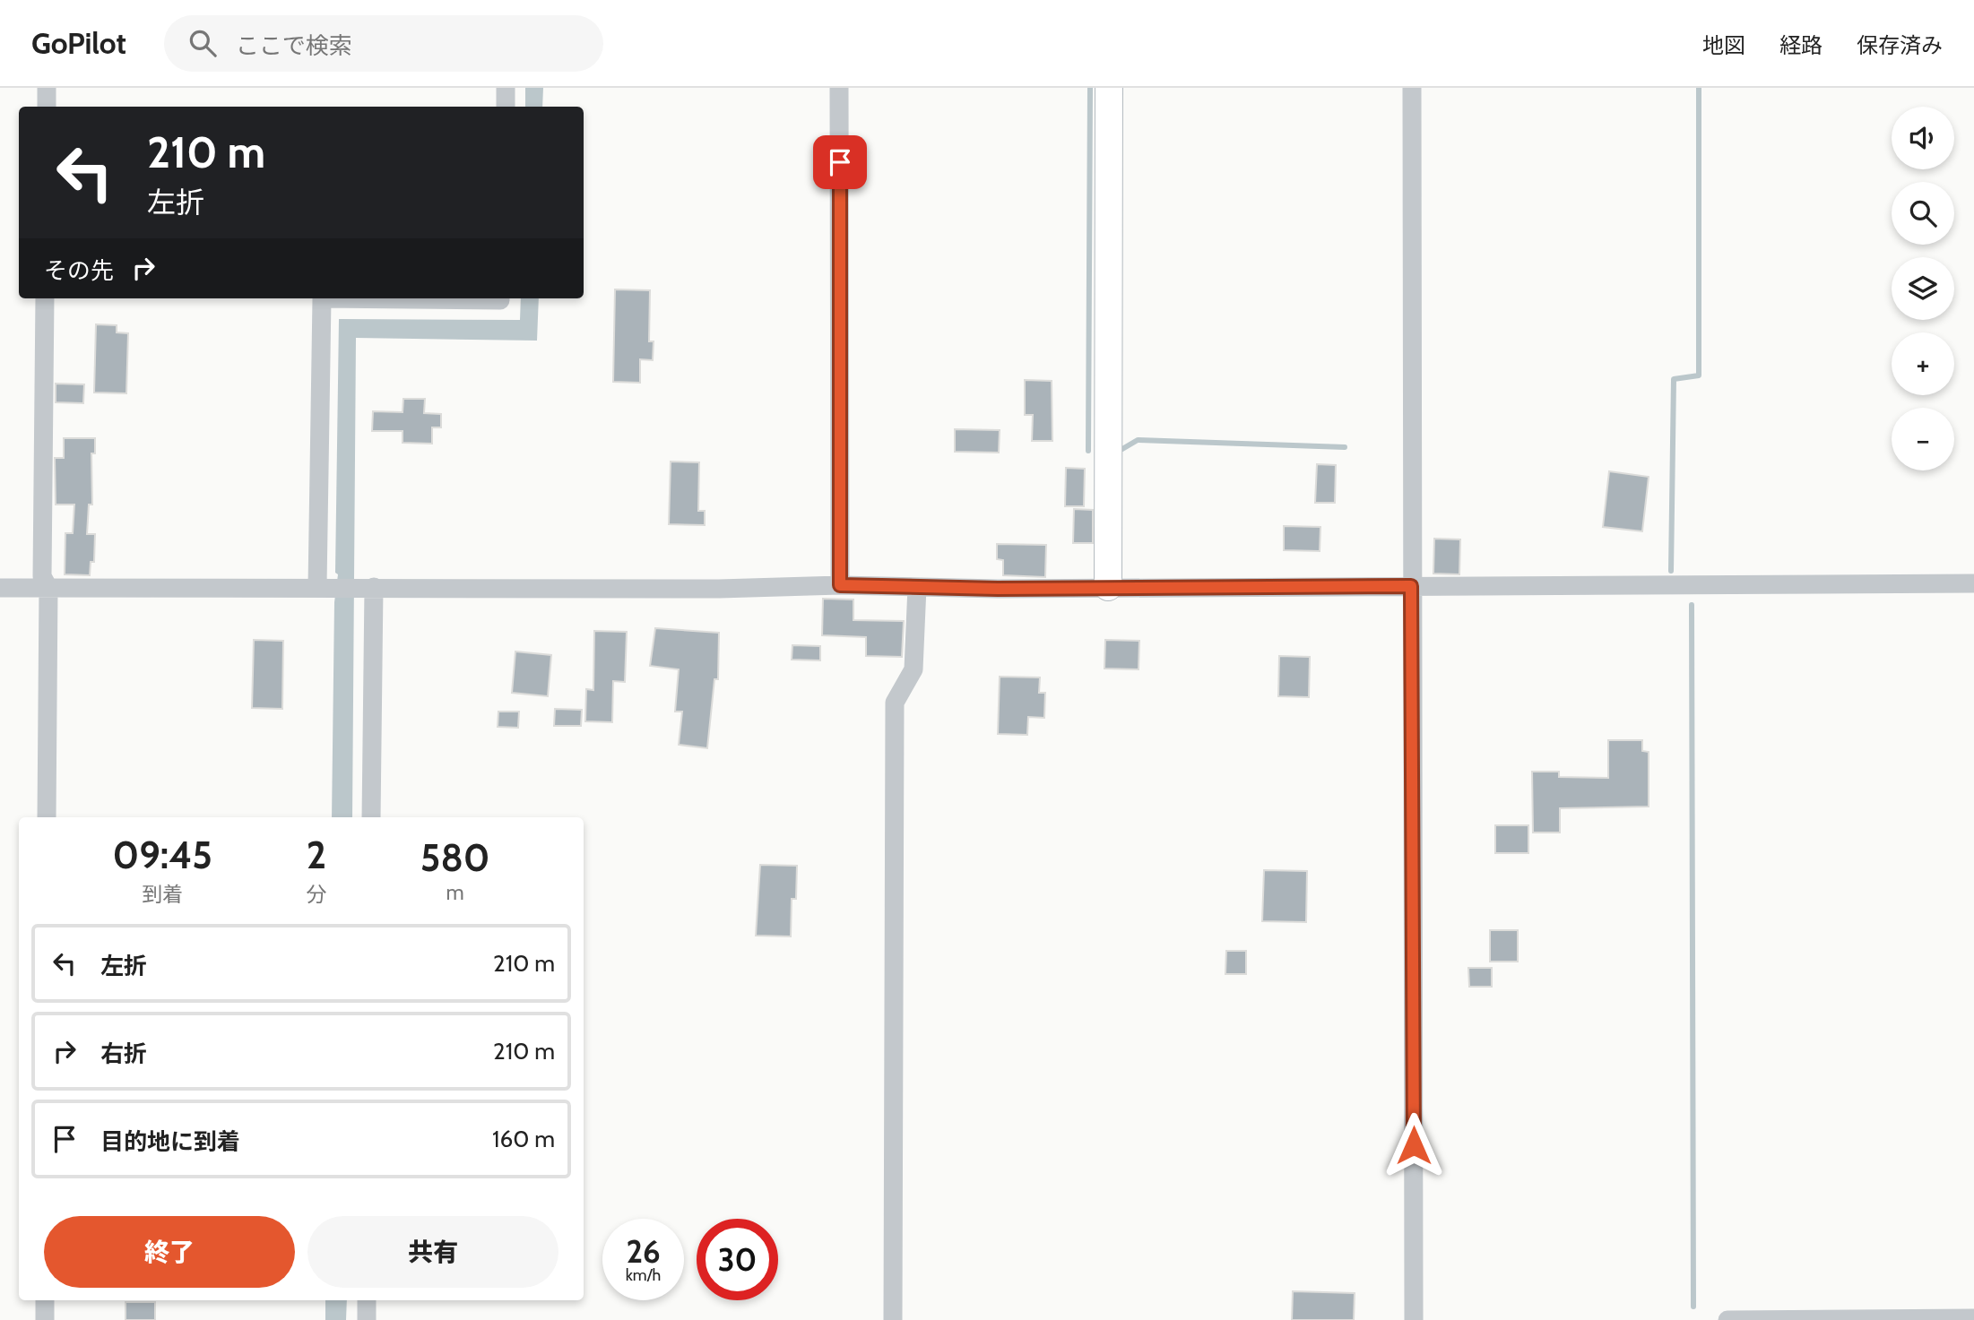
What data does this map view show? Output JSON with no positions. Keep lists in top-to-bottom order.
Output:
{
  "page": {
    "header": "GoPilot",
    "search": "ここで検索",
    "nav": ["地図", "経路", "保存済み"],
    "map_buttons": ["+", "−"],
    "turn": ["210 m", "左折"],
    "then": "その先",
    "eta": [
      "09:45",
      "到着",
      "2",
      "分",
      "580",
      "m"
    ],
    "list": [
      {
        "name": "左折",
        "value": "210 m"
      },
      {
        "name": "右折",
        "value": "210 m"
      },
      {
        "name": "目的地に到着",
        "value": "160 m"
      }
    ],
    "buttons": ["終了", "共有"],
    "speed": "26 km/h",
    "limit": "30"
  }
}
